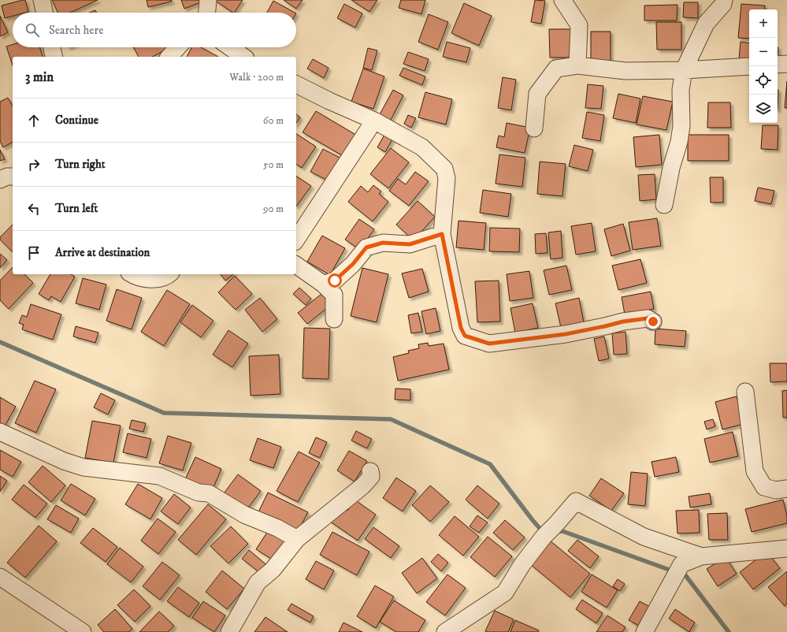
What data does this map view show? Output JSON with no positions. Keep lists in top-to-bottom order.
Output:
{
  "page": {
    "map_buttons": ["+", "−"],
    "search": "Search here",
    "heading": ["3 min", "Walk · 200 m"],
    "list": [
      ["Continue", "60 m"],
      ["Turn right", "50 m"],
      ["Turn left", "90 m"],
      "Arrive at destination"
    ]
  }
}
